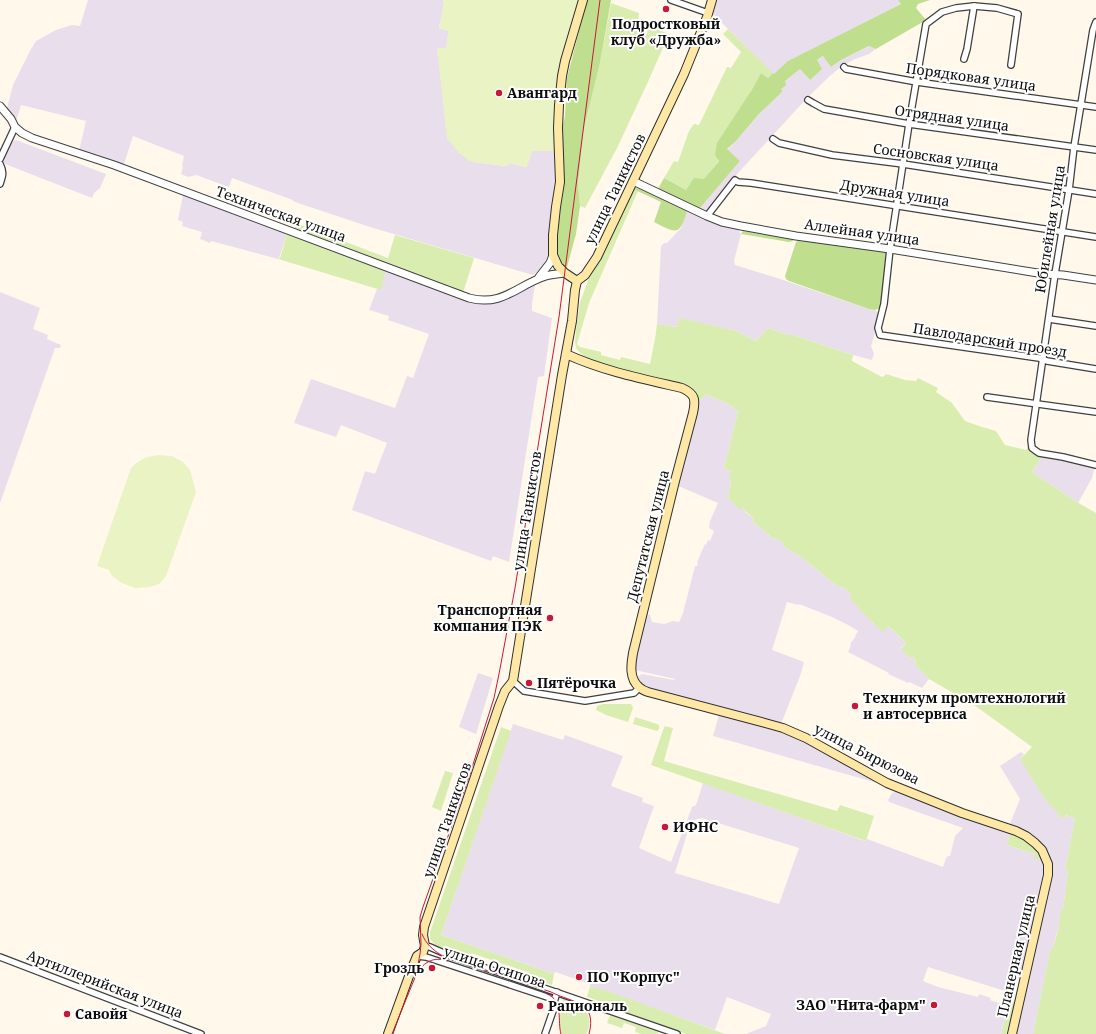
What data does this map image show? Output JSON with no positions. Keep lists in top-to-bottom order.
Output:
{
  "streets": {
    "main road": [
      "улица Танкистов",
      "Депутатская улица",
      "улица Бирюзова",
      "Планерная улица"
    ],
    "street": [
      "Порядковая улица",
      "Отрядная улица",
      "Сосновская улица",
      "Дружная улица",
      "Техническая улица",
      "Юбилейная улица",
      "Аллейная улица",
      "Павлодарский проезд",
      "улица Осипова",
      "Артиллерийская улица"
    ]
  },
  "crossings": [
    ["Порядковая улица", "Юбилейная улица"],
    ["Отрядная улица", "Юбилейная улица"],
    ["Сосновская улица", "Юбилейная улица"],
    ["улица Танкистов", "Аллейная улица"],
    ["улица Танкистов", "Депутатская улица"],
    ["улица Танкистов", "улица Осипова"],
    ["Дружная улица", "Юбилейная улица"],
    ["Дружная улица", "Аллейная улица"],
    ["Юбилейная улица", "Аллейная улица"],
    ["Юбилейная улица", "Павлодарский проезд"],
    ["Аллейная улица", "Павлодарский проезд"],
    ["Депутатская улица", "улица Бирюзова"],
    ["улица Бирюзова", "Планерная улица"]
  ],
  "places": [
    "Подростковый клуб «Дружба»",
    "Авангард",
    "Транспортная компания ПЭК",
    "Пятёрочка",
    "Техникум промтехнологий и автосервиса",
    "ИФНС",
    "Гроздь",
    "ПО \"Корпус\"",
    "ЗАО \"Нита-фарм\"",
    "Рациональ",
    "Савойя"
  ]
}
